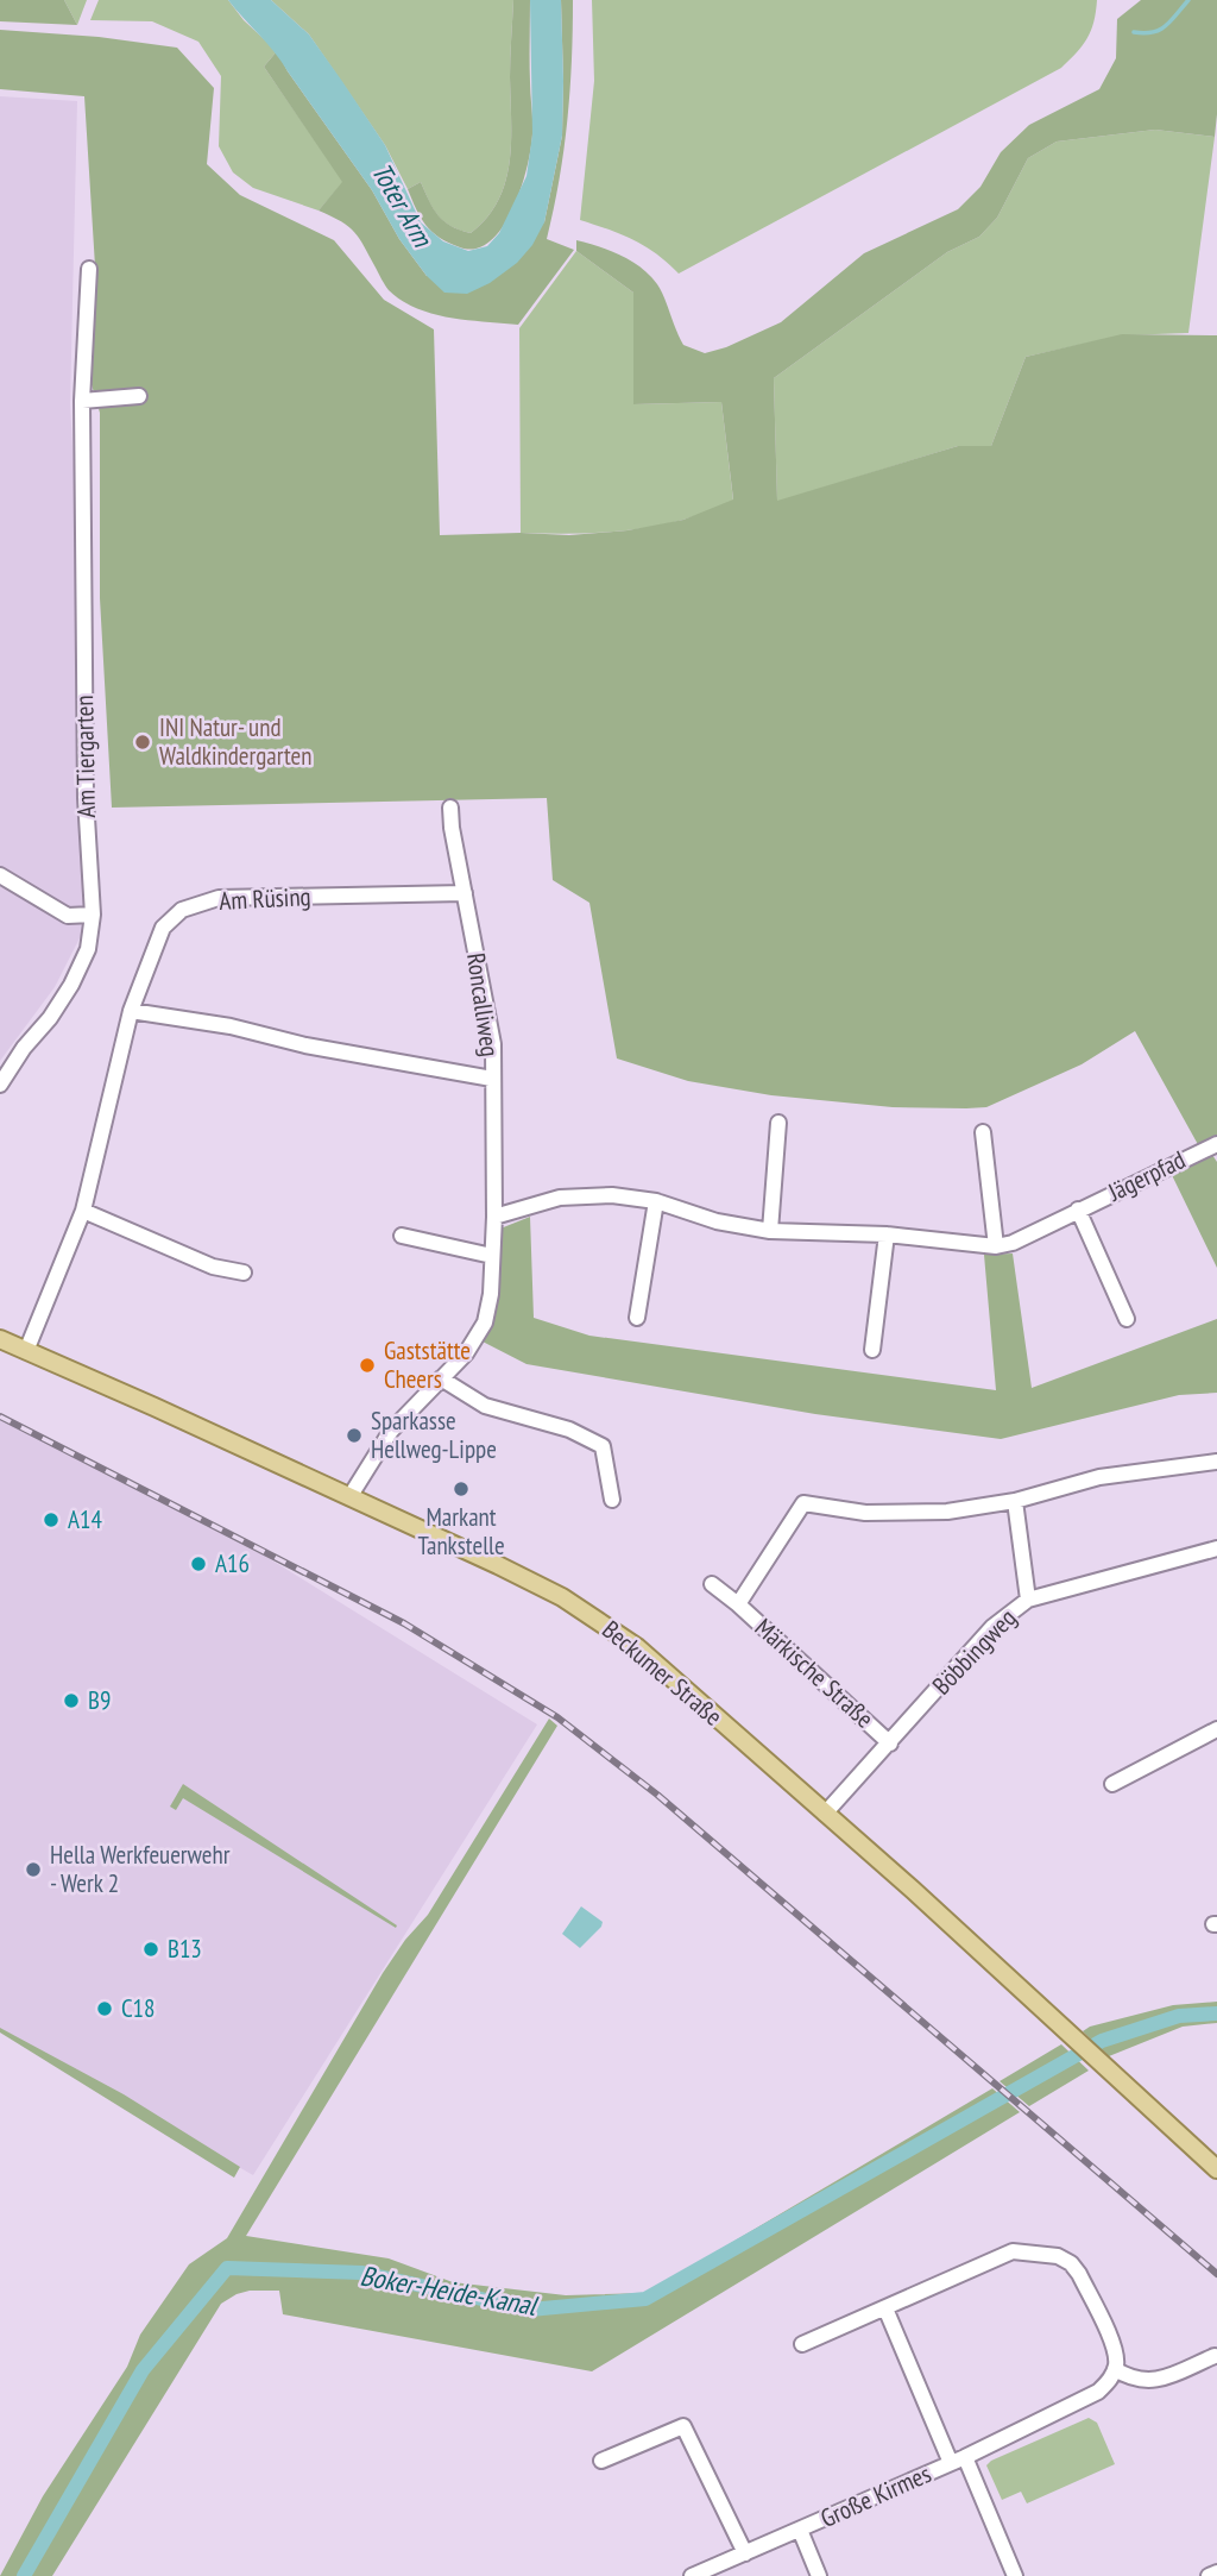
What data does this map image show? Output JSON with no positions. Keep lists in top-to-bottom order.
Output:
{
  "streets": {
    "main road": ["Beckumer Straße"],
    "street": [
      "Am Tiergarten",
      "Am Rüsing",
      "Roncalliweg",
      "Jägerpfad",
      "Böbbingweg",
      "Märkische Straße",
      "Große Kirmes"
    ]
  },
  "crossings": [
    ["Am Rüsing", "Roncalliweg"],
    ["Am Rüsing", "Beckumer Straße"],
    ["Roncalliweg", "Jägerpfad"],
    ["Roncalliweg", "Beckumer Straße"],
    ["Böbbingweg", "Beckumer Straße"],
    ["Böbbingweg", "Märkische Straße"]
  ],
  "water": ["Toter Arm", "Boker-Heide-Kanal"],
  "places": [
    "INI Natur- und Waldkindergarten",
    "Gaststätte Cheers",
    "Sparkasse Hellweg-Lippe",
    "Markant Tankstelle",
    "A14",
    "A16",
    "B9",
    "Hella Werkfeuerwehr - Werk 2",
    "B13",
    "C18"
  ]
}
